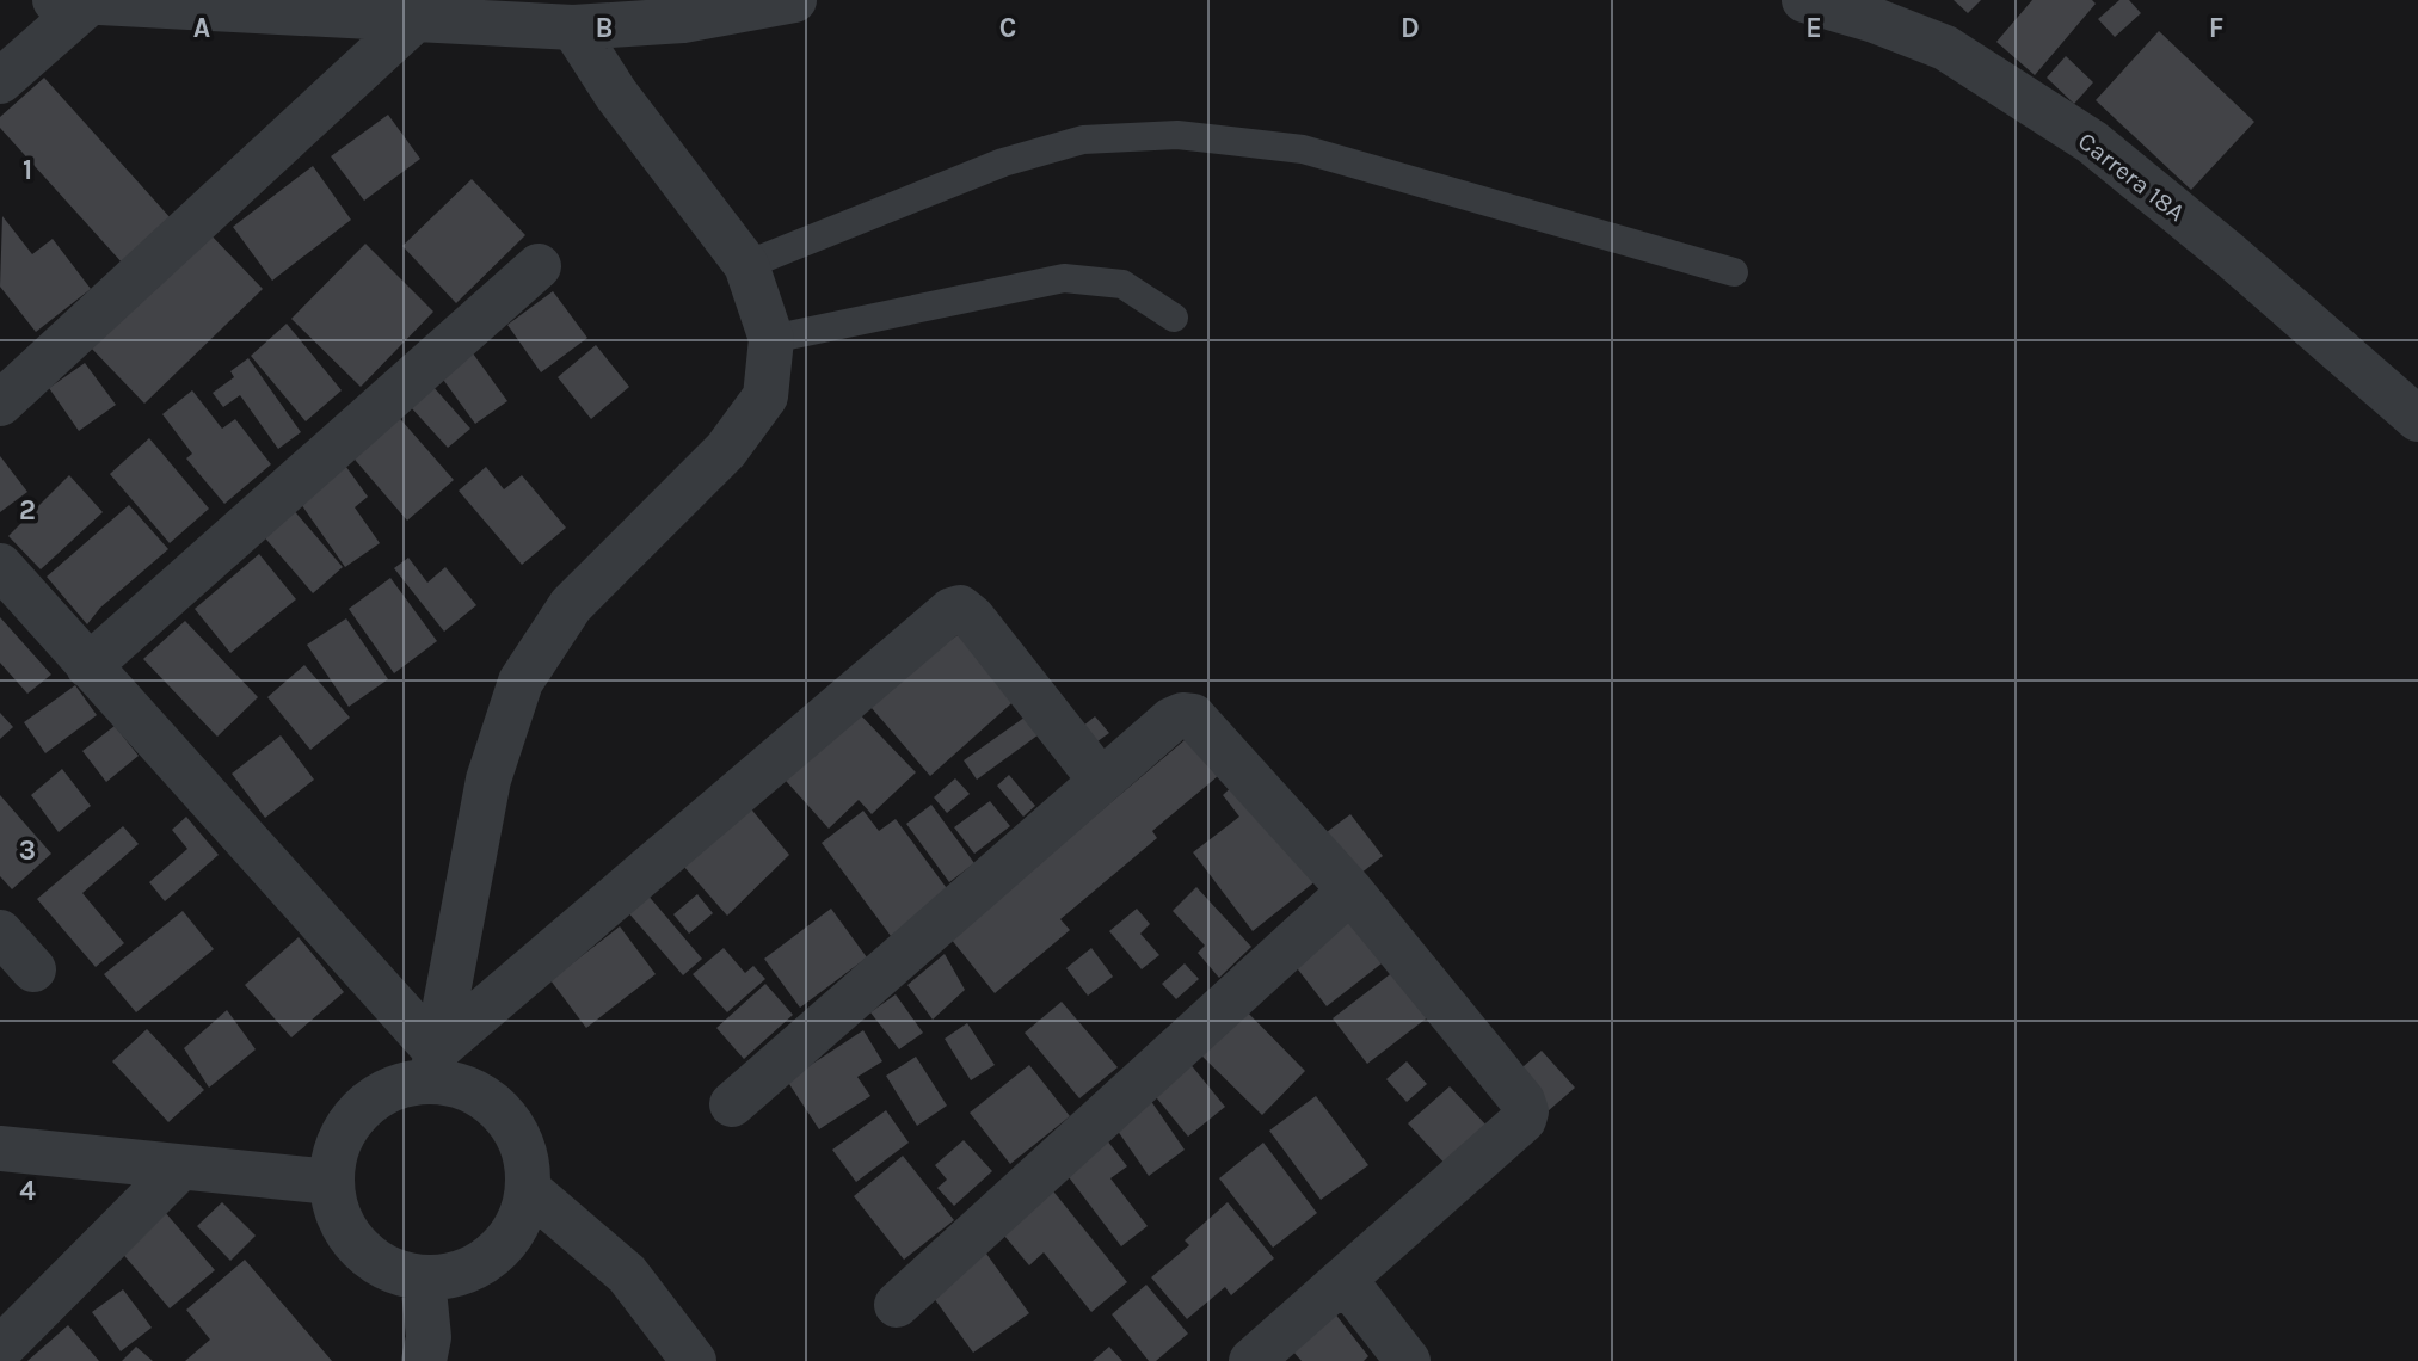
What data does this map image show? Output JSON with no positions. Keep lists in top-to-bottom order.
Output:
{
  "streets": {
    "street": ["Carrera 18A"]
  },
  "grid": {
    "columns": [
      "A",
      "B",
      "C",
      "D",
      "E",
      "F"
    ],
    "rows": [
      "1",
      "2",
      "3",
      "4"
    ]
  }
}
